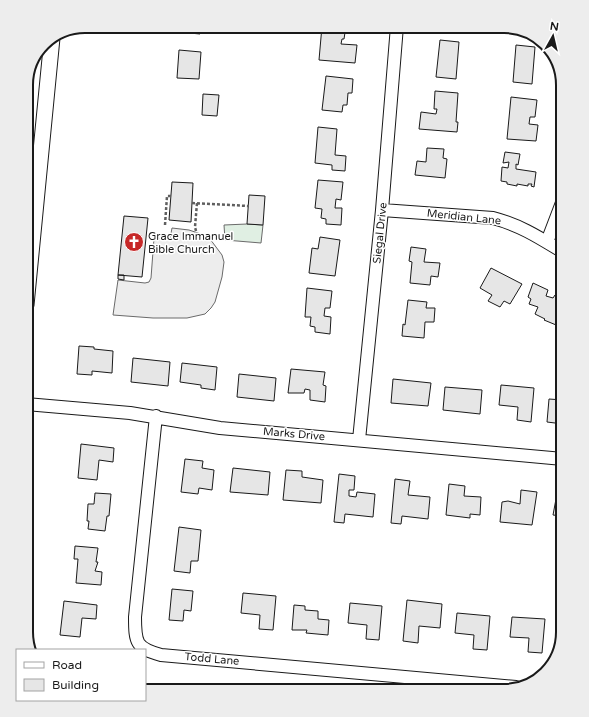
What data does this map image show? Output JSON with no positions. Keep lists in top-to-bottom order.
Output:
{
  "streets": {
    "street": [
      "Meridian Lane",
      "Siegal Drive",
      "Marks Drive",
      "Todd Lane"
    ]
  },
  "crossings": [
    ["Meridian Lane", "Siegal Drive"],
    ["Siegal Drive", "Marks Drive"],
    ["Marks Drive", "Todd Lane"]
  ],
  "places": {
    "church": ["Grace Immanuel Bible Church"]
  },
  "legend": ["Road", "Building"],
  "north": "top"
}
